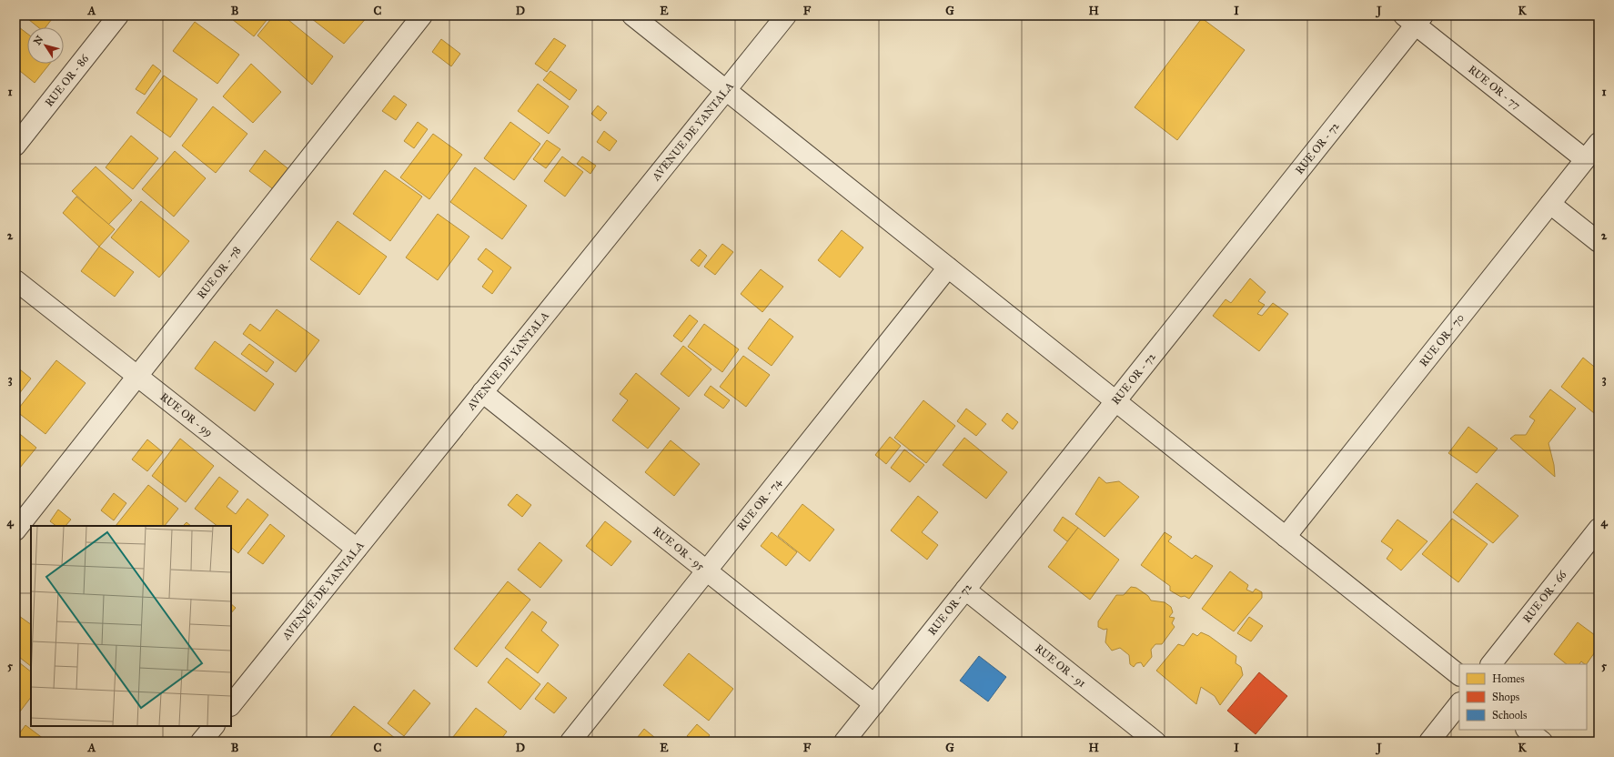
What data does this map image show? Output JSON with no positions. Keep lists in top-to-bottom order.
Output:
{
  "streets": {
    "street": [
      "RUE OR - 86",
      "RUE OR - 77",
      "AVENUE DE YANTALA",
      "RUE OR - 72",
      "RUE OR - 78",
      "RUE OR - 70",
      "RUE OR - 99",
      "RUE OR - 74",
      "RUE OR - 95",
      "RUE OR - 66",
      "RUE OR - 91"
    ]
  },
  "crossings": [
    ["RUE OR - 77", "RUE OR - 72"],
    ["RUE OR - 77", "RUE OR - 70"],
    ["AVENUE DE YANTALA", "RUE OR - 99"],
    ["AVENUE DE YANTALA", "RUE OR - 95"],
    ["RUE OR - 72", "RUE OR - 95"],
    ["RUE OR - 72", "RUE OR - 91"],
    ["RUE OR - 78", "RUE OR - 99"],
    ["RUE OR - 74", "RUE OR - 95"]
  ],
  "legend": ["Homes", "Shops", "Schools"],
  "north": "top left",
  "grid": {
    "columns": [
      "A",
      "B",
      "C",
      "D",
      "E",
      "F",
      "G",
      "H",
      "I",
      "J",
      "K"
    ],
    "rows": [
      "1",
      "2",
      "3",
      "4",
      "5"
    ]
  }
}
